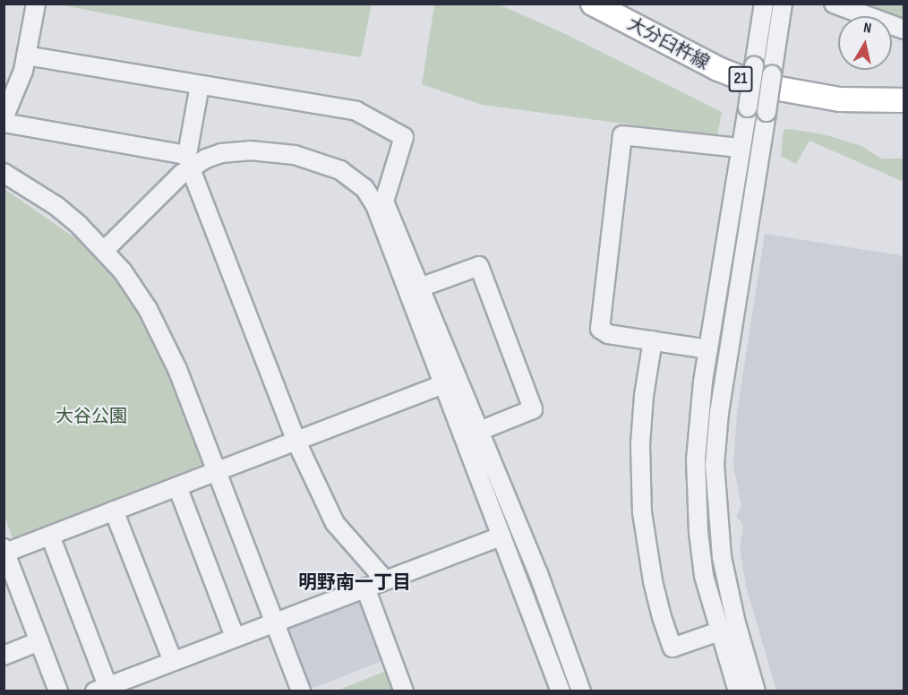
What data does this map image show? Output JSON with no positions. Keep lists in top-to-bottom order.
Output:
{
  "streets": {
    "main road": ["大分臼杵線", "21"]
  },
  "districts": ["明野南一丁目"],
  "parks": ["大谷公園"],
  "north": "top"
}
